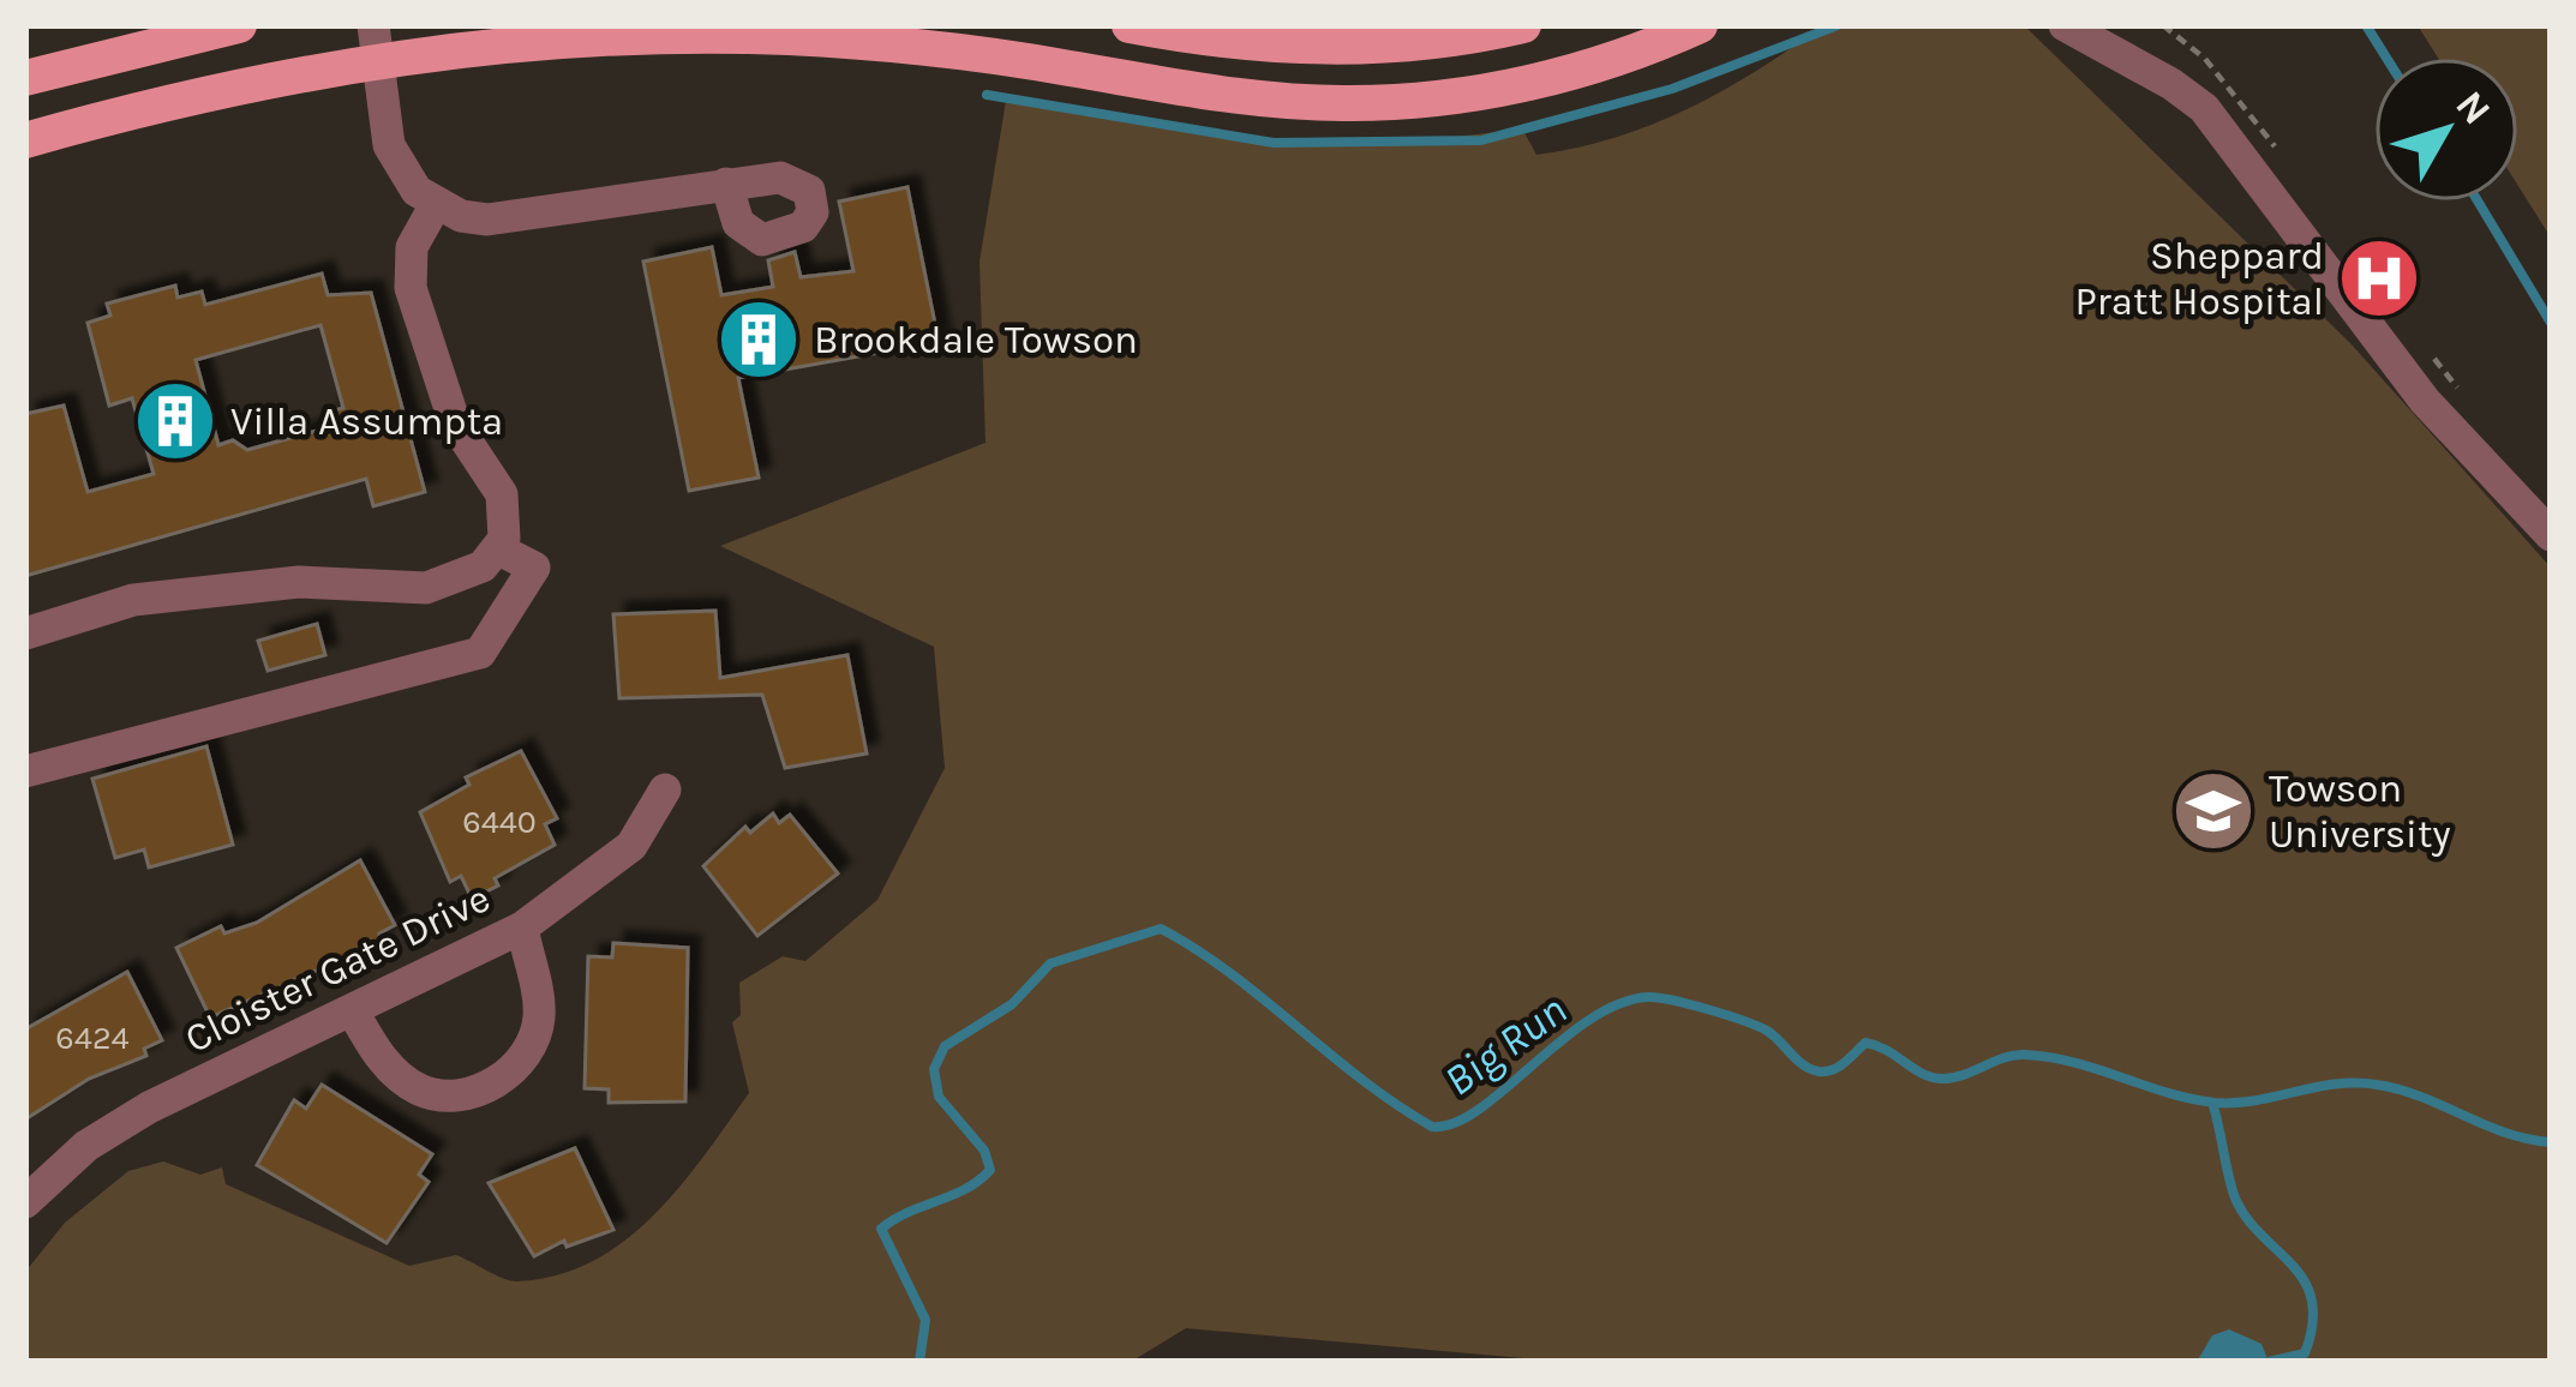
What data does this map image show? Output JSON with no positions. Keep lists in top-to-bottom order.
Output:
{
  "streets": {
    "street": ["Cloister Gate Drive"]
  },
  "water": ["Big Run"],
  "places": {
    "hospital": ["Sheppard Pratt Hospital"],
    "building": ["Brookdale Towson", "Villa Assumpta"],
    "school or university": ["Towson University"]
  },
  "house_numbers": ["6440", "6424"],
  "north": "top right"
}
